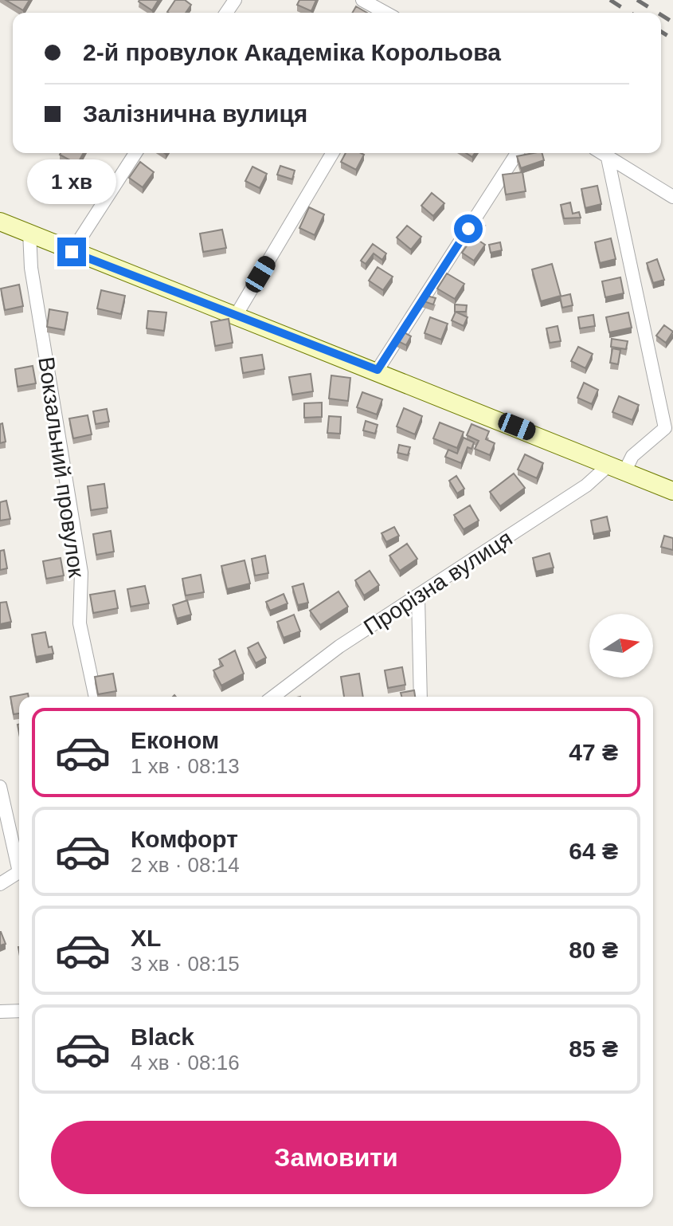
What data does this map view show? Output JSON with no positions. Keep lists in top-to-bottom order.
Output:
{
  "streets": {
    "street": ["Вокзальний провулок", "Прорізна вулиця"]
  },
  "north": "right",
  "page": {
    "banner": ["2-й провулок Академіка Корольова", "Залізнична вулиця"],
    "bubble": "1 хв",
    "list": [
      {
        "name": "Економ",
        "note": "1 хв · 08:13",
        "value": "47 ₴"
      },
      {
        "name": "Комфорт",
        "note": "2 хв · 08:14",
        "value": "64 ₴"
      },
      {
        "name": "XL",
        "note": "3 хв · 08:15",
        "value": "80 ₴"
      },
      {
        "name": "Black",
        "note": "4 хв · 08:16",
        "value": "85 ₴"
      }
    ],
    "buttons": "Замовити"
  }
}
